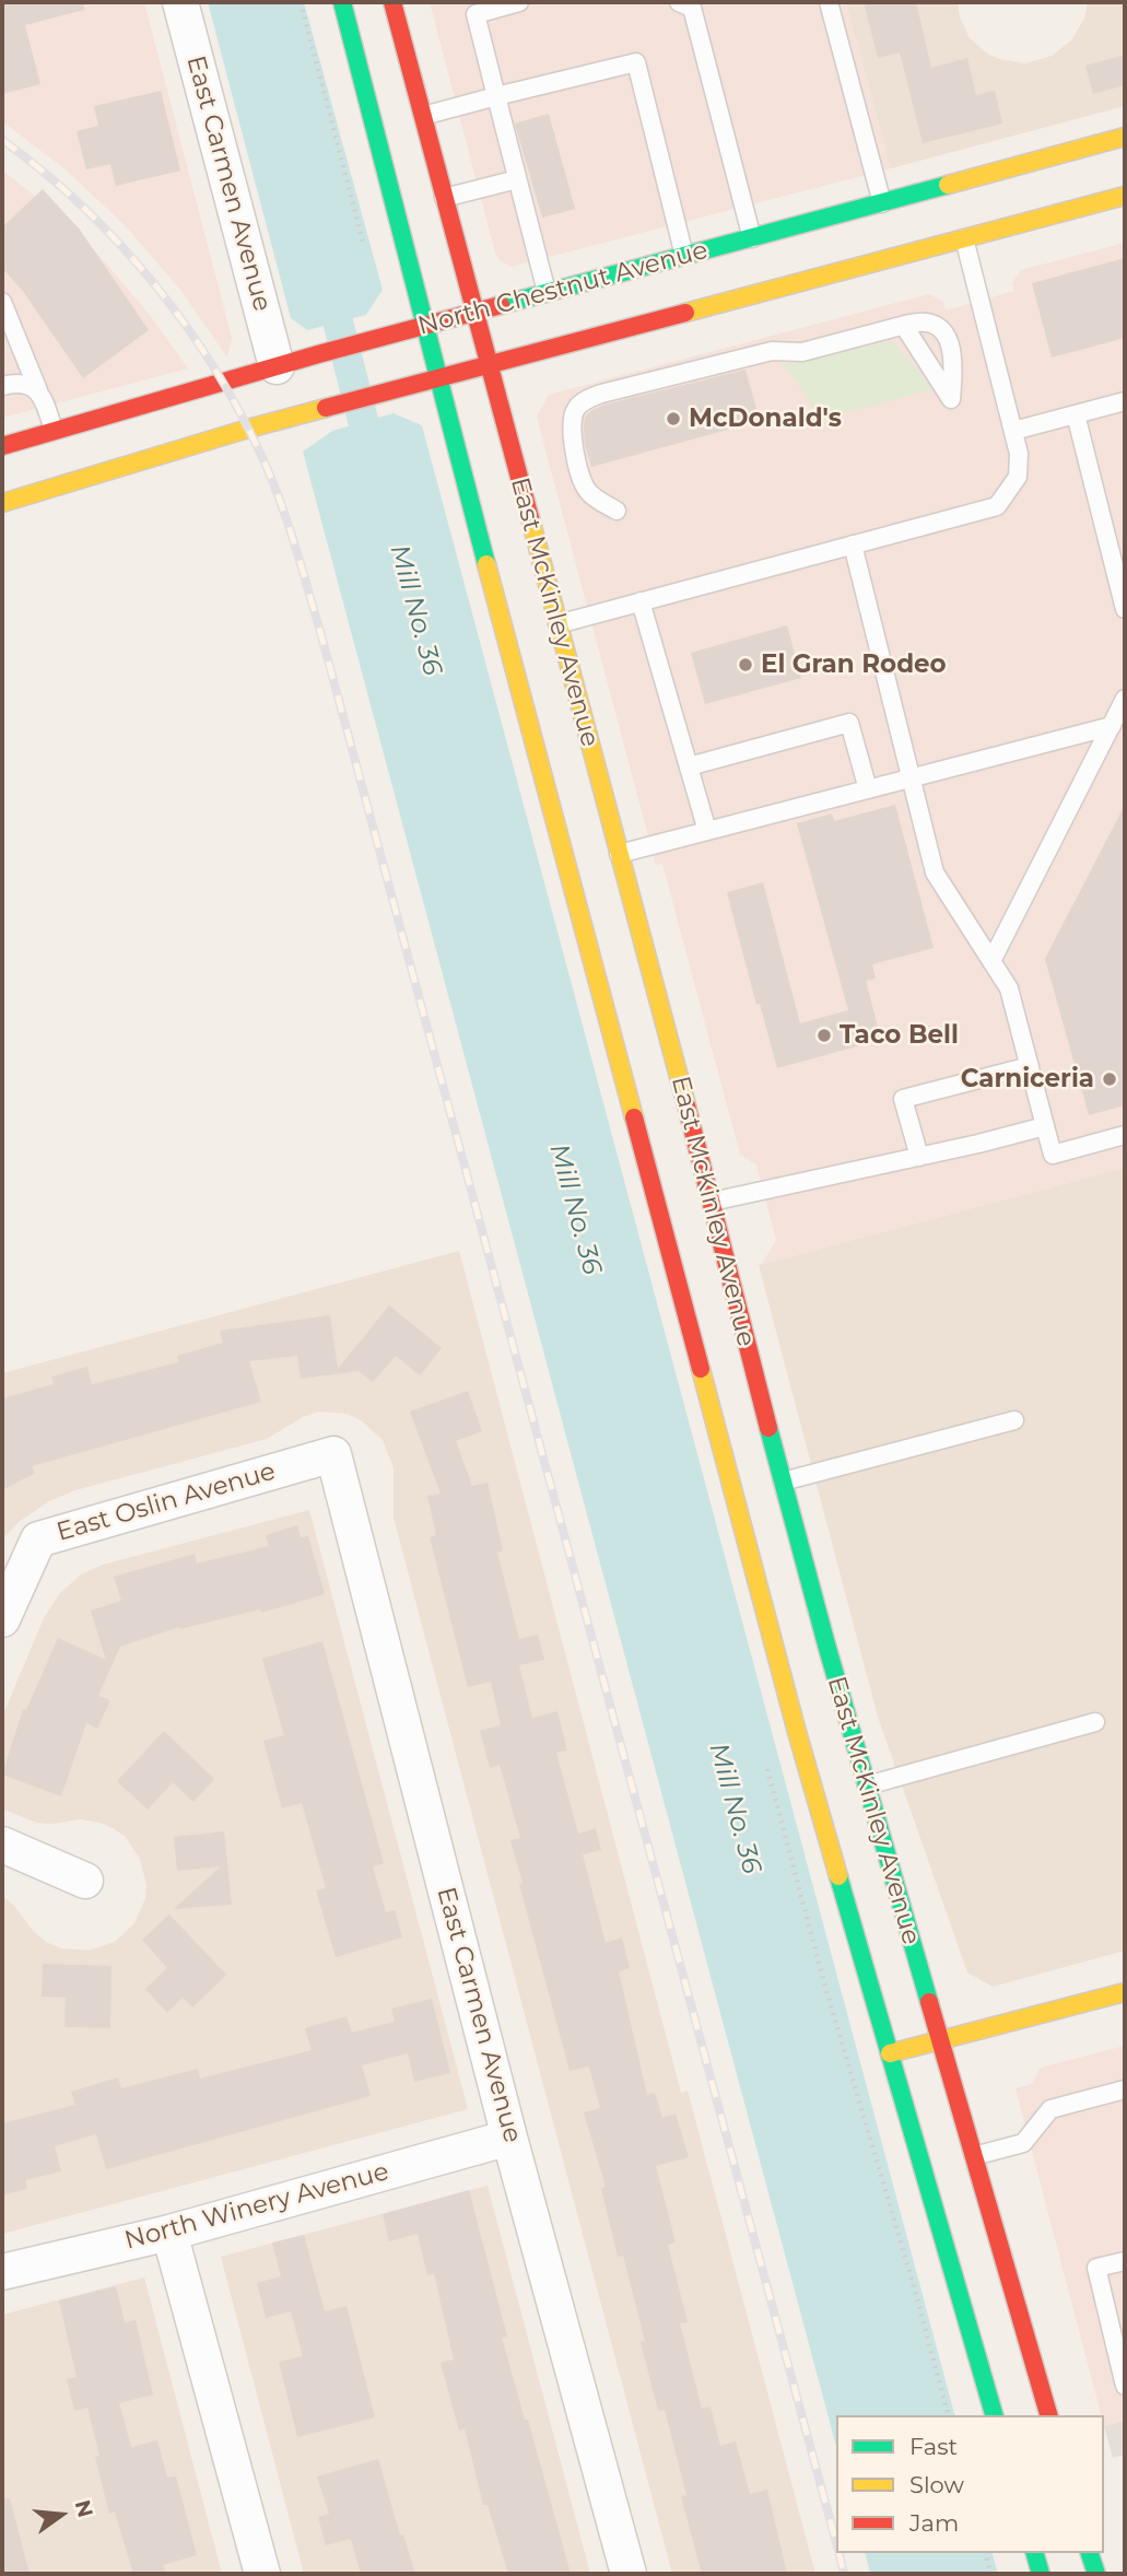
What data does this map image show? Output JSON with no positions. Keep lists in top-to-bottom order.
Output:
{
  "streets": {
    "main road": ["North Chestnut Avenue", "East McKinley Avenue"],
    "street": ["East Carmen Avenue", "East Oslin Avenue", "North Winery Avenue"]
  },
  "crossings": [
    ["East Carmen Avenue", "North Chestnut Avenue"],
    ["East Carmen Avenue", "East Oslin Avenue"],
    ["East Carmen Avenue", "North Winery Avenue"],
    ["North Chestnut Avenue", "East McKinley Avenue"]
  ],
  "water": ["Mill No. 36"],
  "places": [
    "McDonald's",
    "El Gran Rodeo",
    "Taco Bell",
    "Carniceria"
  ],
  "legend": ["Fast", "Slow", "Jam"],
  "north": "right"
}
